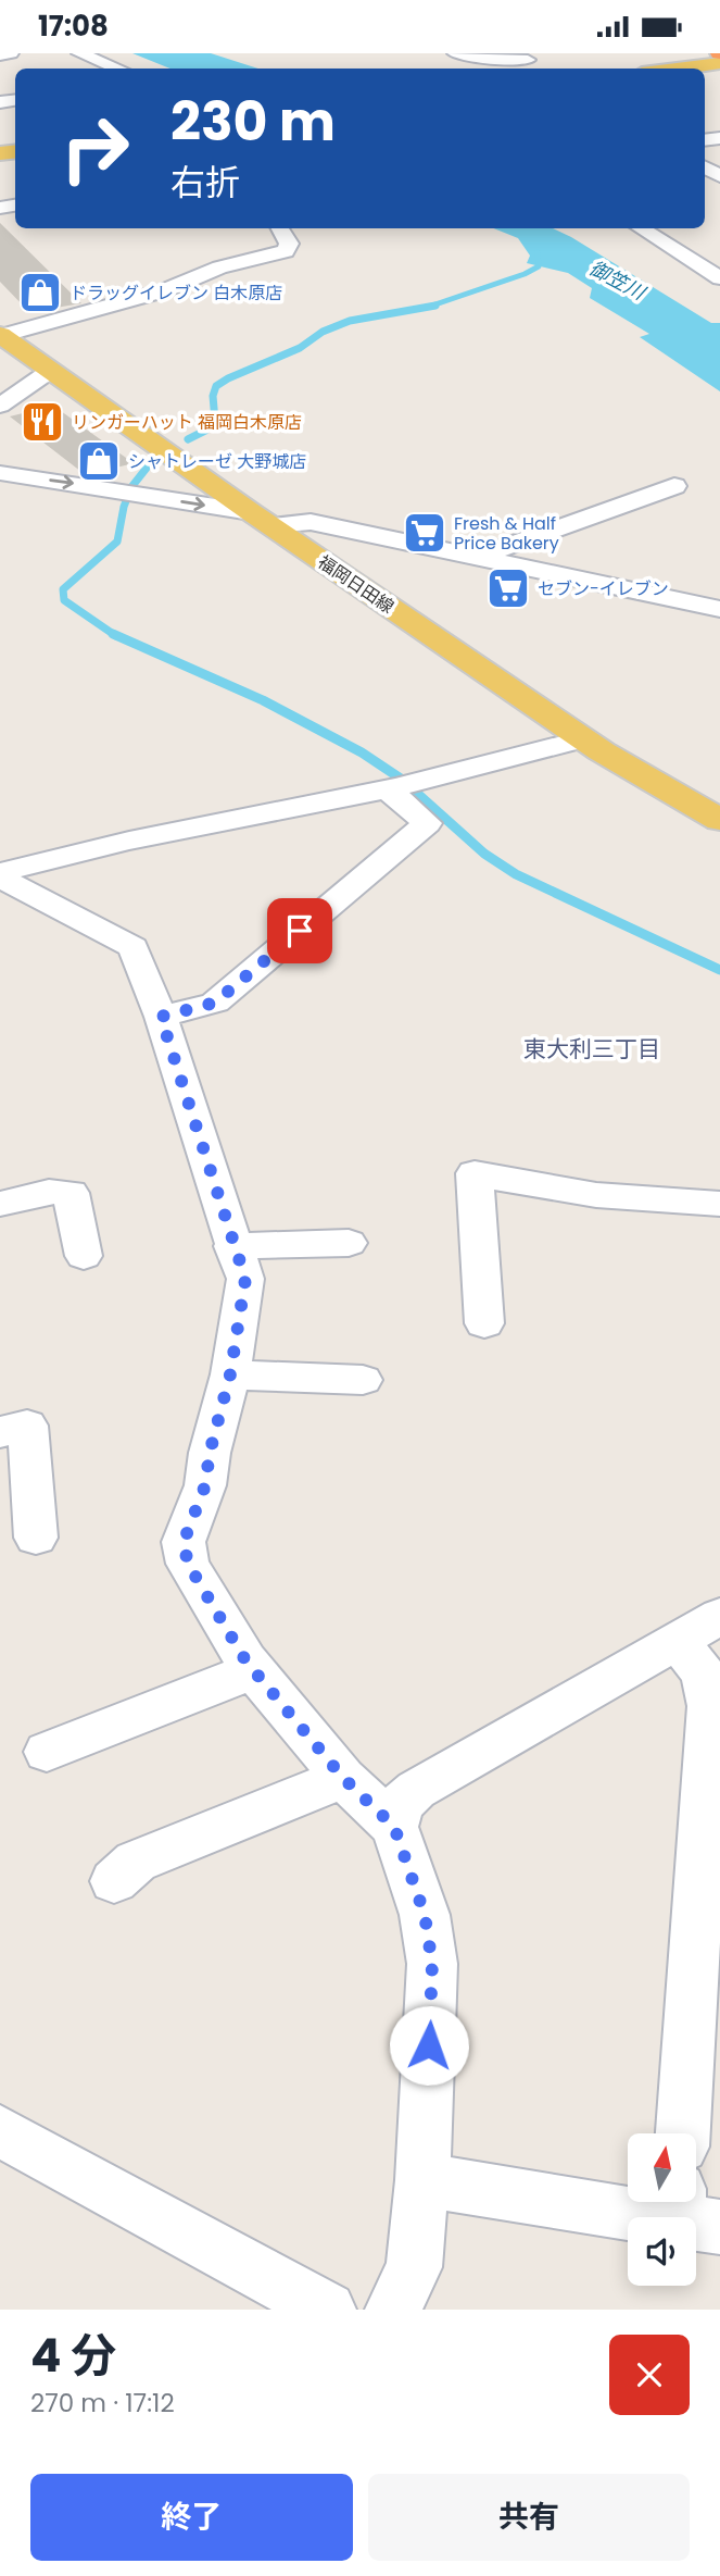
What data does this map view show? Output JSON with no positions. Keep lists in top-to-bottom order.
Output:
{
  "streets": {
    "main road": ["福岡日田線"]
  },
  "districts": ["東大利三丁目"],
  "water": ["御笠川"],
  "places": {
    "shop": ["ドラッグイレブン 白木原店", "シャトレーゼ 大野城店"],
    "restaurant": ["リンガーハット 福岡白木原店"],
    "supermarket": ["Fresh & Half Price Bakery", "セブン-イレブン"]
  },
  "north": "top",
  "page": {
    "status": "17:08",
    "turn": ["230 m", "右折"],
    "heading": ["4 分", "270 m · 17:12"],
    "buttons": ["終了", "共有"]
  }
}
